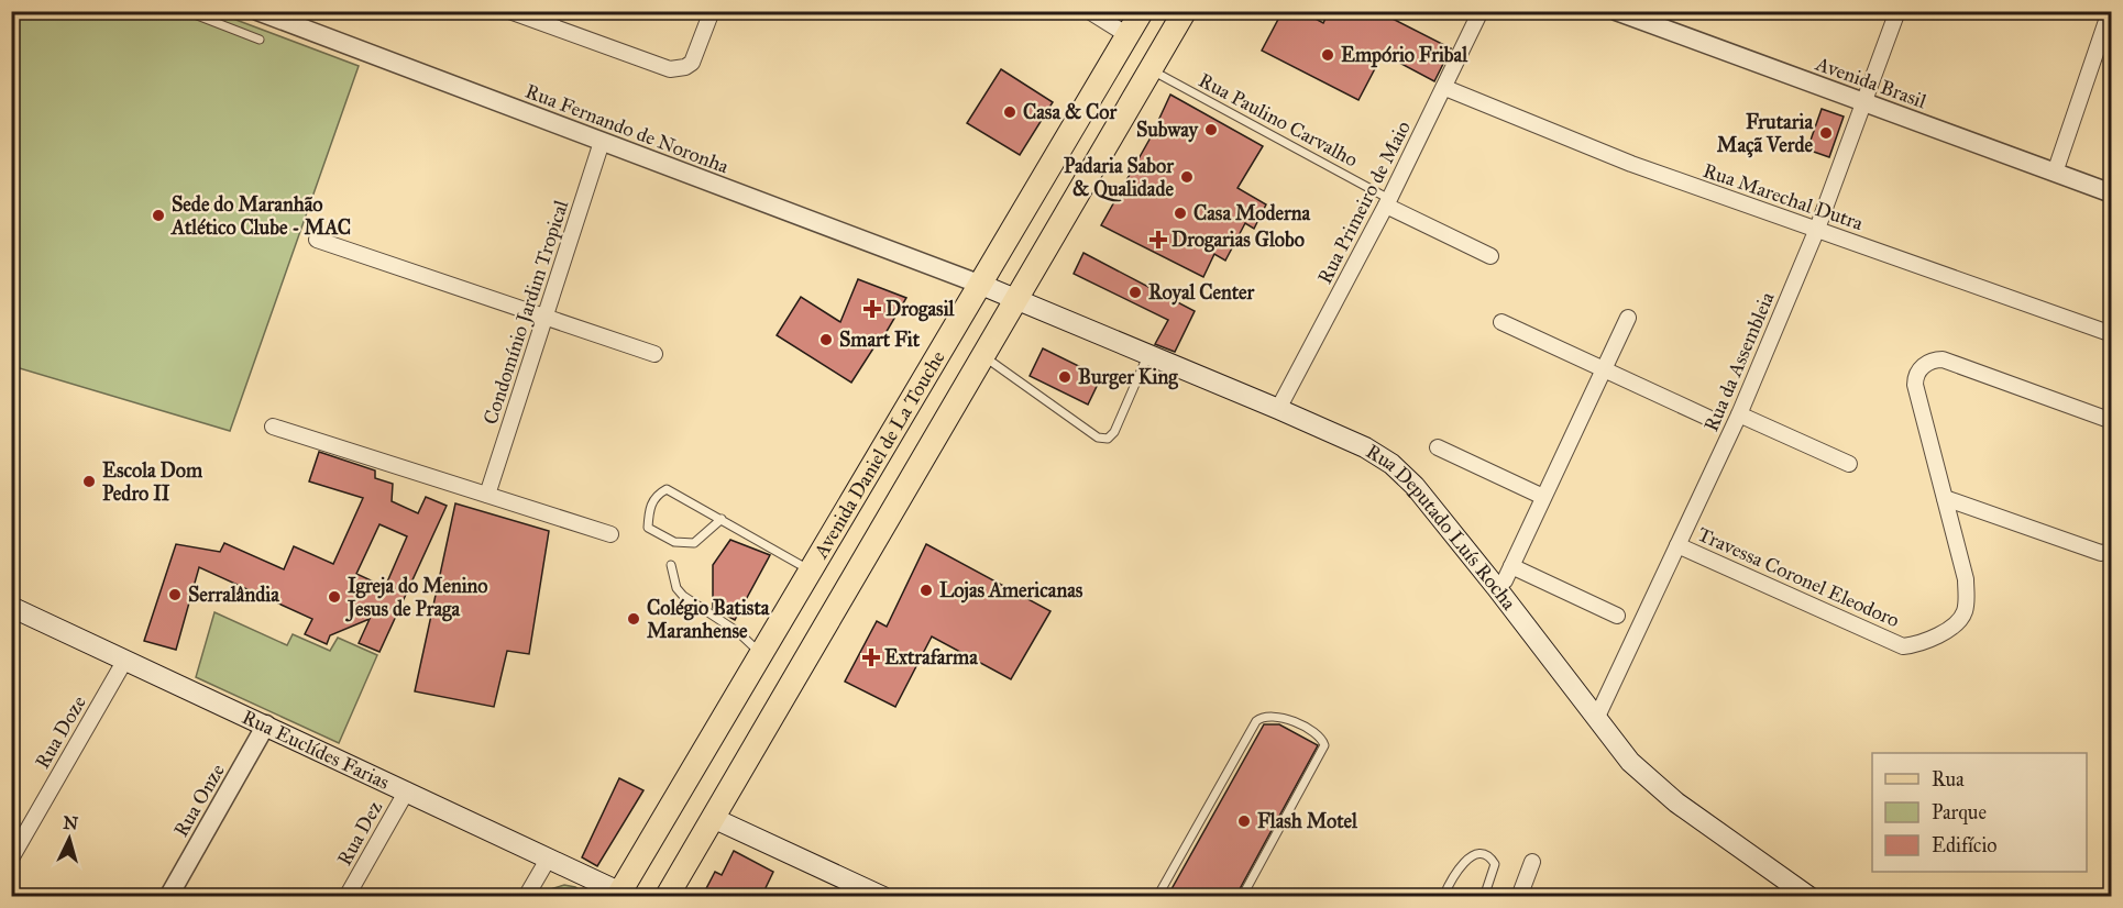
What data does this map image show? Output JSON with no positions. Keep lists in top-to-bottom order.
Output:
{
  "streets": {
    "main road": ["Avenida Daniel de La Touche", "Rua Deputado Luís Rocha", "Rua Euclídes Farias"],
    "street": [
      "Avenida Brasil",
      "Rua Fernando de Noronha",
      "Rua Marechal Dutra",
      "Rua Primeiro de Maio",
      "Condomínio Jardim Tropical",
      "Rua da Assembleia",
      "Travessa Coronel Eleodoro",
      "Rua Doze",
      "Rua Onze",
      "Rua Dez"
    ],
    "lane": ["Rua Paulino Carvalho"]
  },
  "crossings": [
    ["Avenida Brasil", "Rua da Assembleia"],
    ["Rua Paulino Carvalho", "Rua Primeiro de Maio"],
    ["Rua Paulino Carvalho", "Avenida Daniel de La Touche"],
    ["Rua Fernando de Noronha", "Condomínio Jardim Tropical"],
    ["Rua Fernando de Noronha", "Avenida Daniel de La Touche"],
    ["Rua Fernando de Noronha", "Rua Deputado Luís Rocha"],
    ["Rua Marechal Dutra", "Rua Primeiro de Maio"],
    ["Rua Marechal Dutra", "Rua da Assembleia"],
    ["Rua Primeiro de Maio", "Rua Deputado Luís Rocha"],
    ["Rua da Assembleia", "Rua Deputado Luís Rocha"],
    ["Rua da Assembleia", "Travessa Coronel Eleodoro"],
    ["Avenida Daniel de La Touche", "Rua Deputado Luís Rocha"],
    ["Avenida Daniel de La Touche", "Rua Euclídes Farias"],
    ["Rua Doze", "Rua Euclídes Farias"],
    ["Rua Euclídes Farias", "Rua Onze"],
    ["Rua Euclídes Farias", "Rua Dez"]
  ],
  "places": {
    "other": [
      "Empório Fribal",
      "Casa & Cor",
      "Subway",
      "Frutaria Maçã Verde",
      "Padaria Sabor & Qualidade",
      "Casa Moderna",
      "Sede do Maranhão Atlético Clube - MAC",
      "Royal Center",
      "Smart Fit",
      "Burger King",
      "Escola Dom Pedro II",
      "Lojas Americanas",
      "Serralândia",
      "Igreja do Menino Jesus de Praga",
      "Colégio Batista Maranhense",
      "Flash Motel"
    ],
    "health": ["Drogarias Globo", "Drogasil", "Extrafarma"]
  },
  "legend": ["Rua", "Parque", "Edifício"],
  "north": "top"
}
